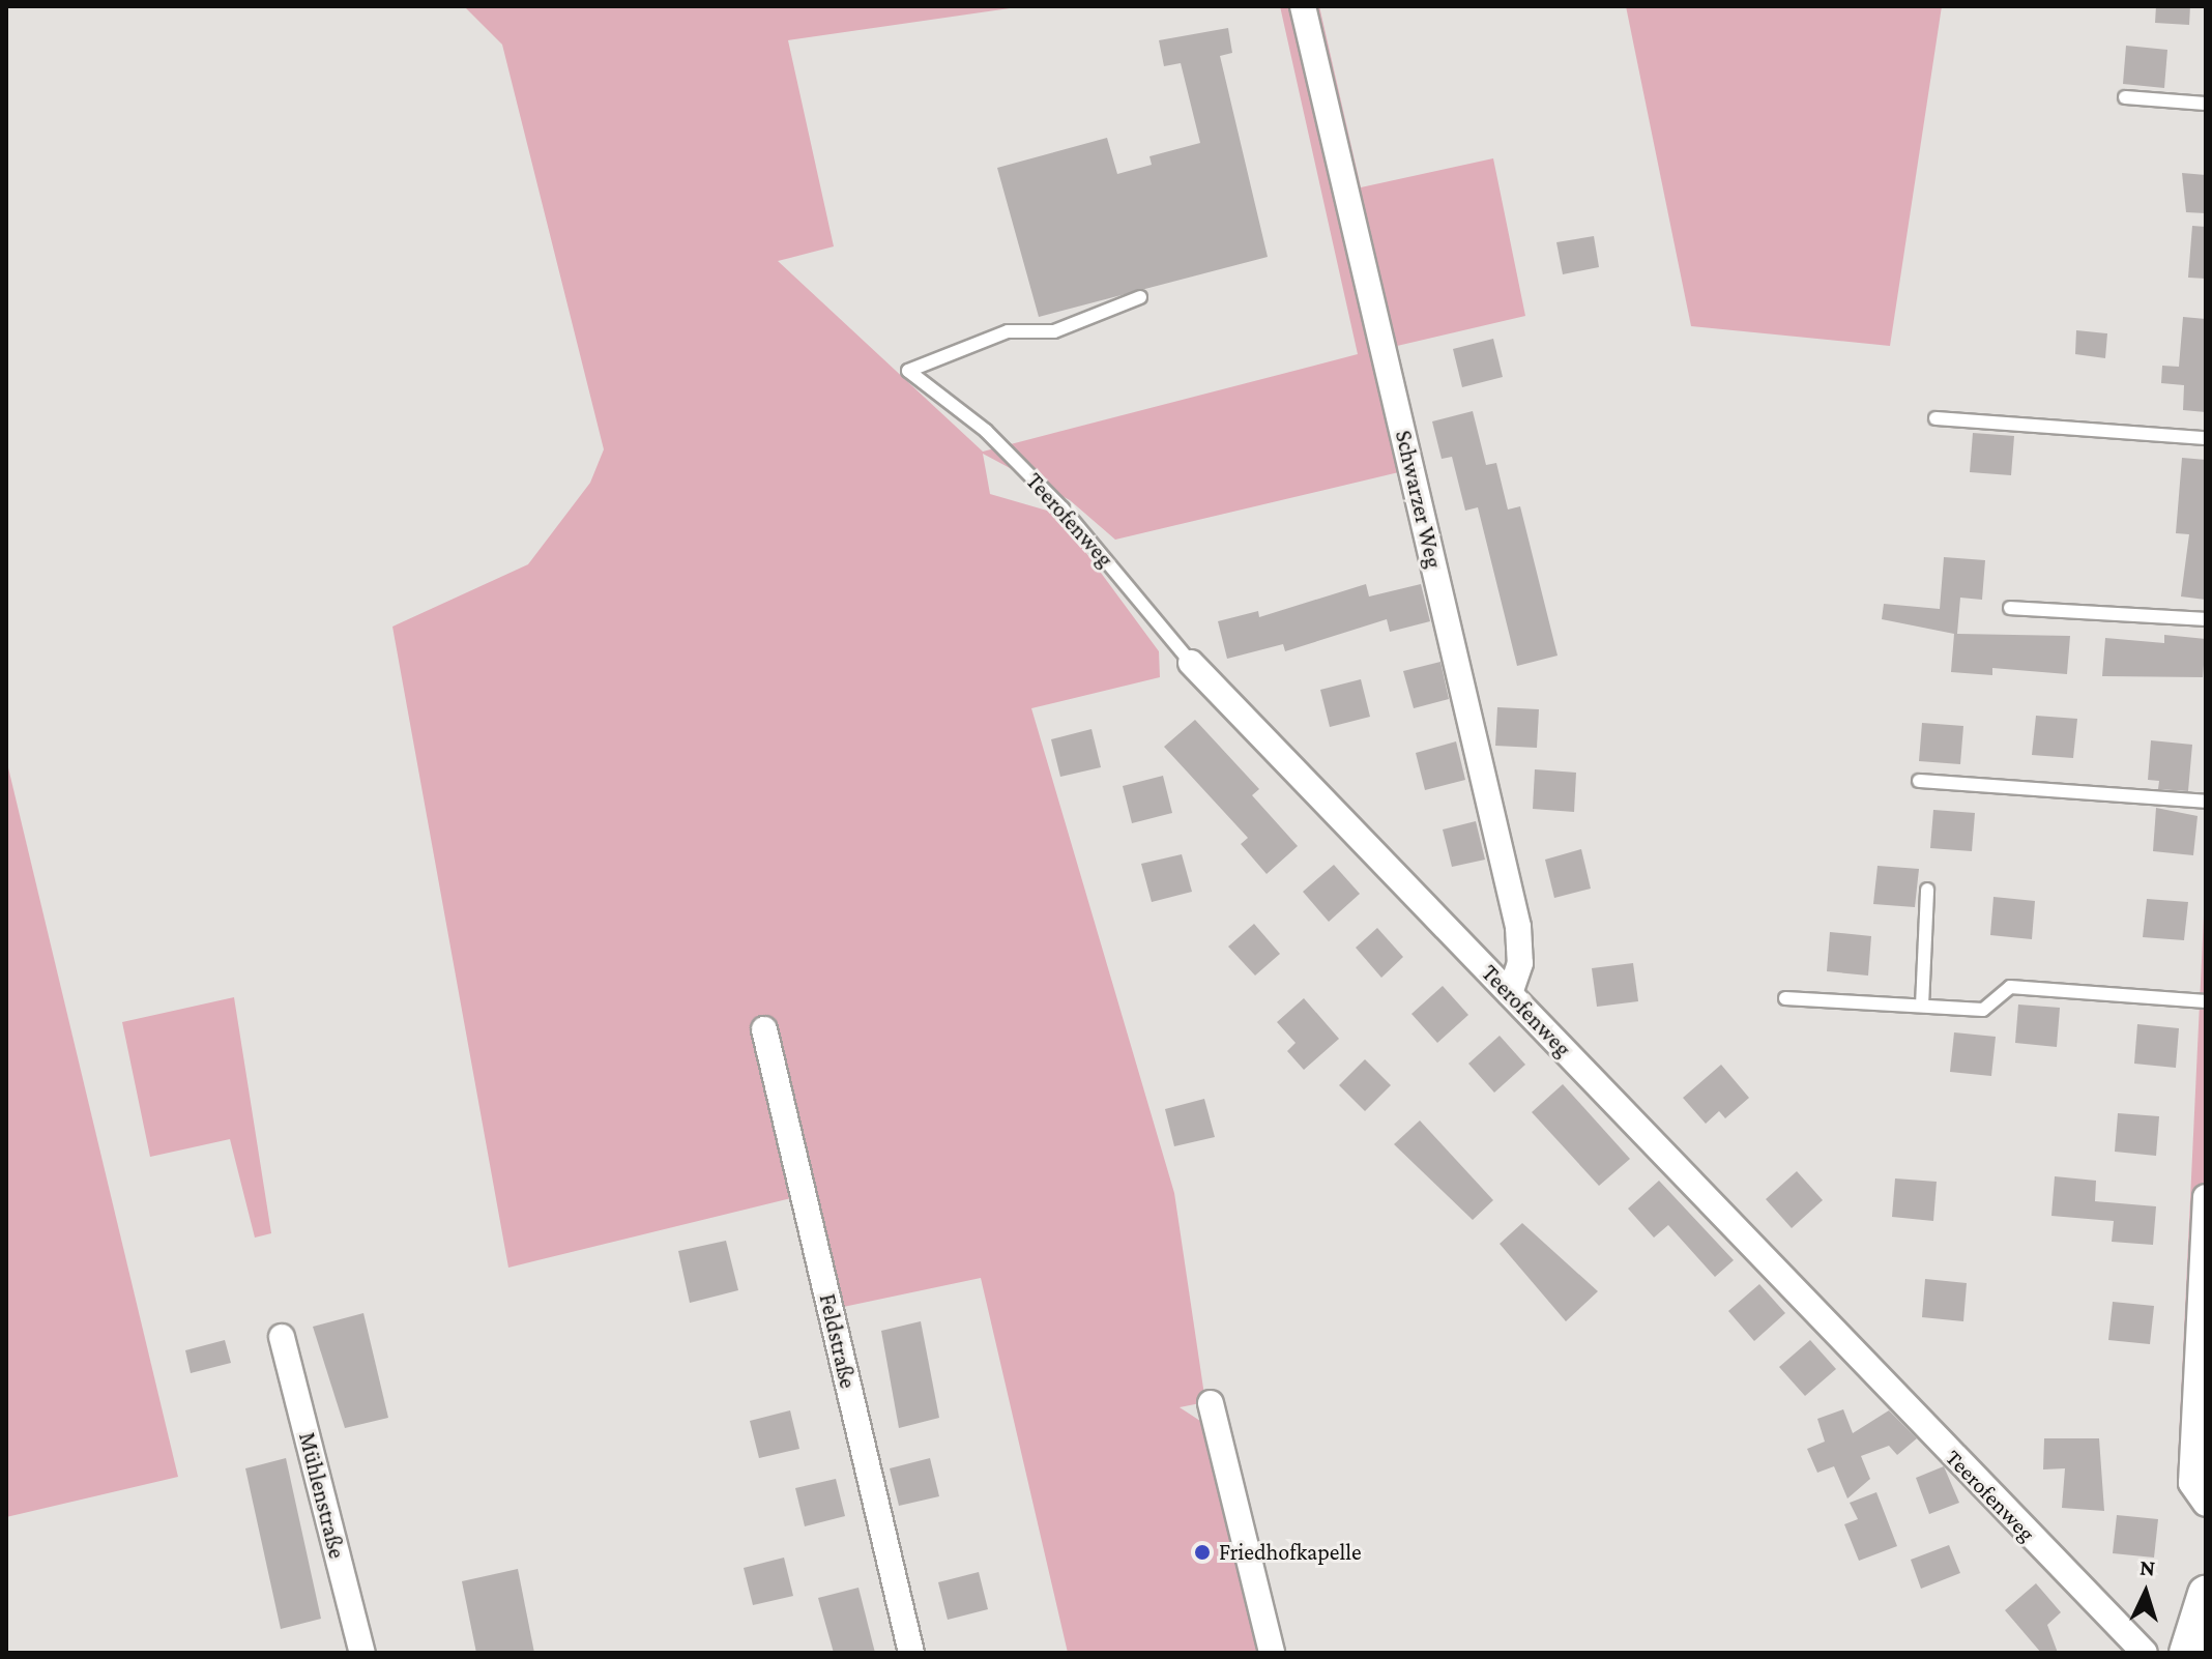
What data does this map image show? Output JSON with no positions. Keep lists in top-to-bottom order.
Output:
{
  "streets": {
    "street": [
      "Schwarzer Weg",
      "Teerofenweg",
      "Feldstraße",
      "Mühlenstraße"
    ]
  },
  "crossings": [
    ["Schwarzer Weg", "Teerofenweg"]
  ],
  "places": ["Friedhofkapelle"],
  "north": "top"
}
